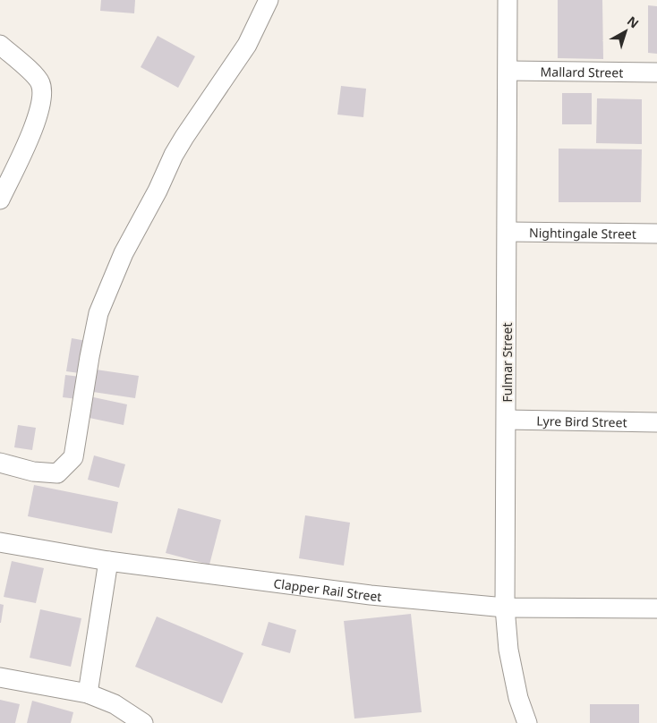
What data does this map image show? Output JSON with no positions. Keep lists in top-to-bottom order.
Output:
{
  "streets": {
    "street": [
      "Mallard Street",
      "Nightingale Street",
      "Fulmar Street",
      "Lyre Bird Street",
      "Clapper Rail Street"
    ]
  },
  "crossings": [
    ["Mallard Street", "Fulmar Street"],
    ["Nightingale Street", "Fulmar Street"],
    ["Fulmar Street", "Lyre Bird Street"],
    ["Fulmar Street", "Clapper Rail Street"]
  ],
  "north": "top right"
}
